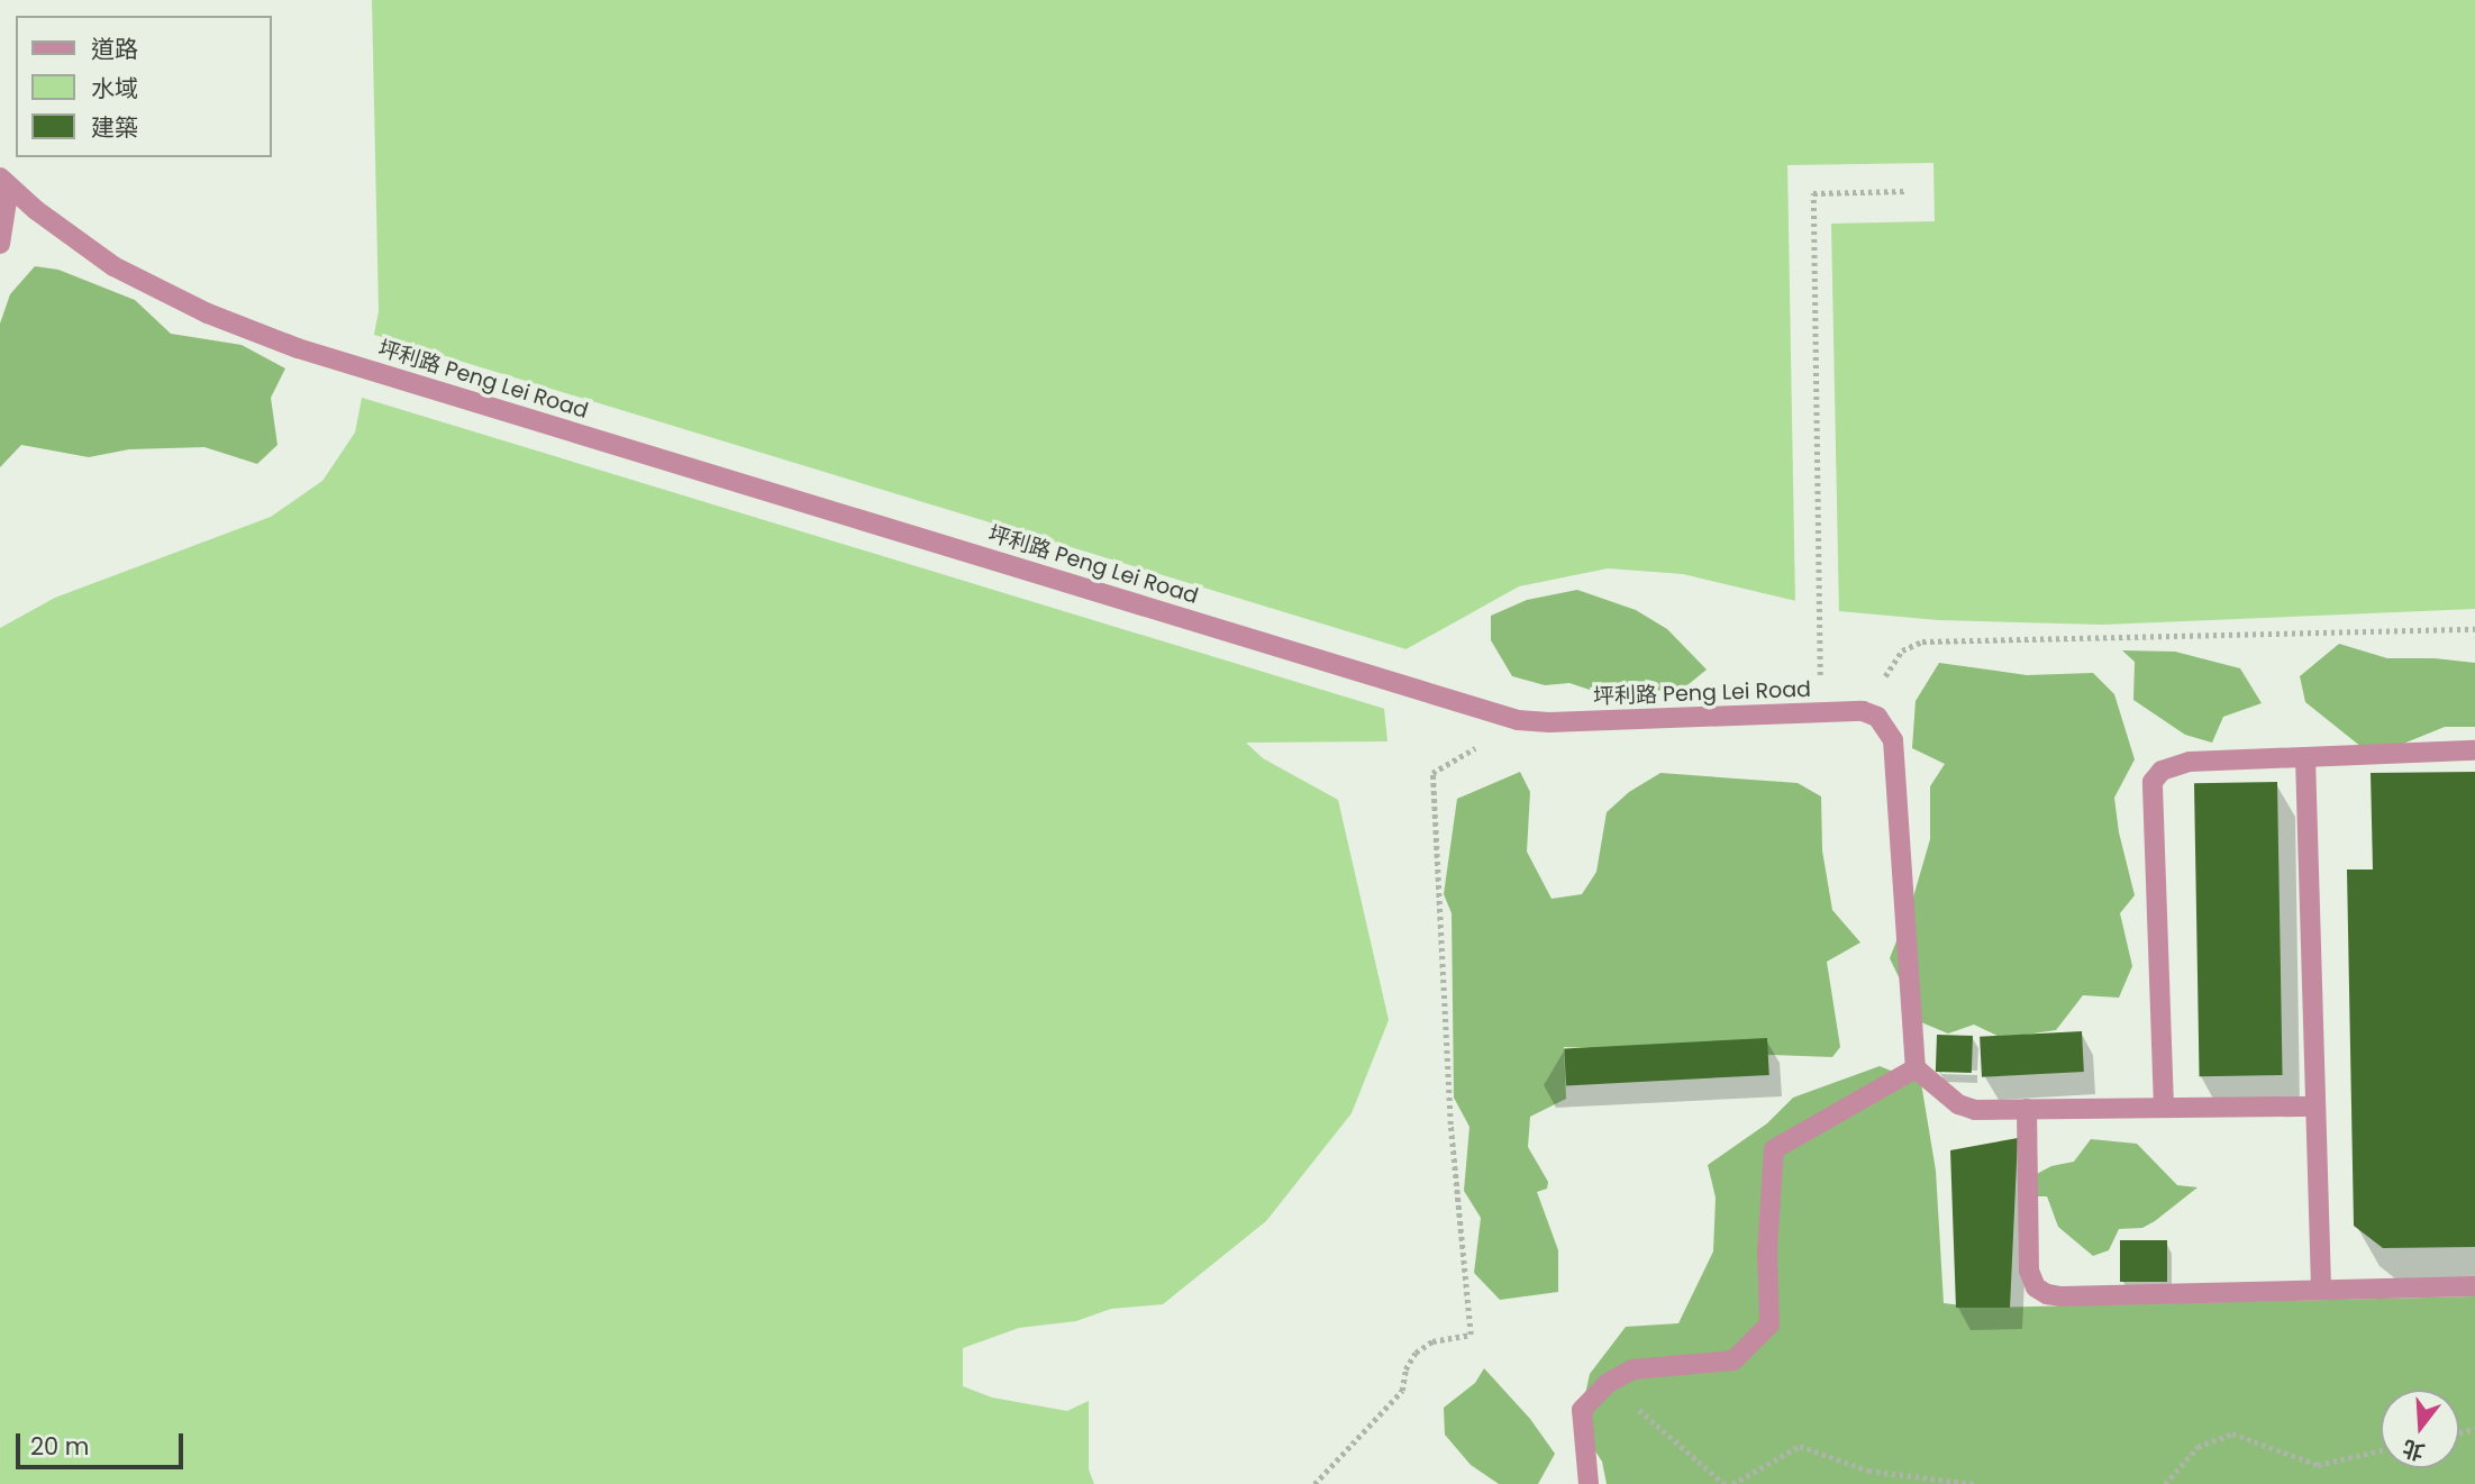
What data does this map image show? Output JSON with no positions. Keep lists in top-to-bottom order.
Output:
{
  "streets": {
    "street": ["坪利路 Peng Lei Road"]
  },
  "legend": ["道路", "水域", "建築"],
  "scale_bar": "20 m",
  "north": "bottom"
}
